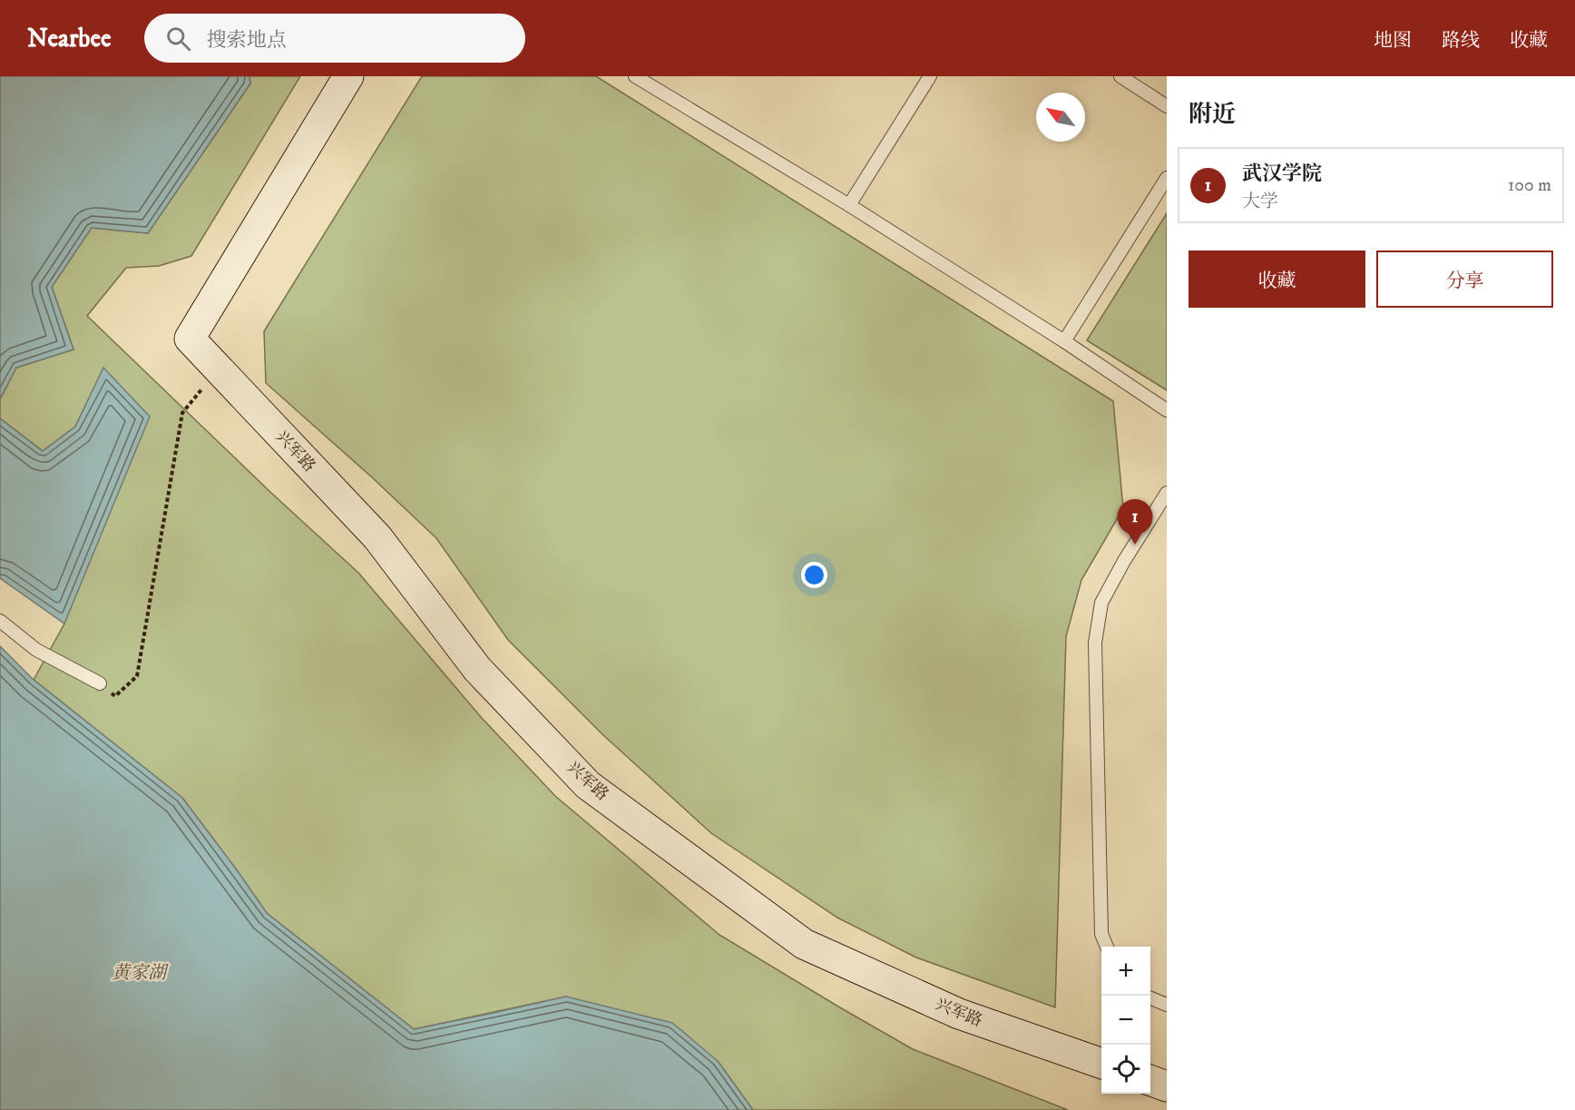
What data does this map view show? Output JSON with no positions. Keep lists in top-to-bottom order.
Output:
{
  "streets": {
    "street": ["兴军路"]
  },
  "water": ["黄家湖"],
  "north": "top left",
  "page": {
    "header": "Nearbee",
    "search": "搜索地点",
    "nav": ["地图", "路线", "收藏"],
    "heading": "附近",
    "list": [
      {
        "mark": "1",
        "name": "武汉学院",
        "note": "大学",
        "value": "100 m"
      }
    ],
    "buttons": ["收藏", "分享"],
    "pins": "1",
    "map_buttons": ["+", "−"]
  }
}
